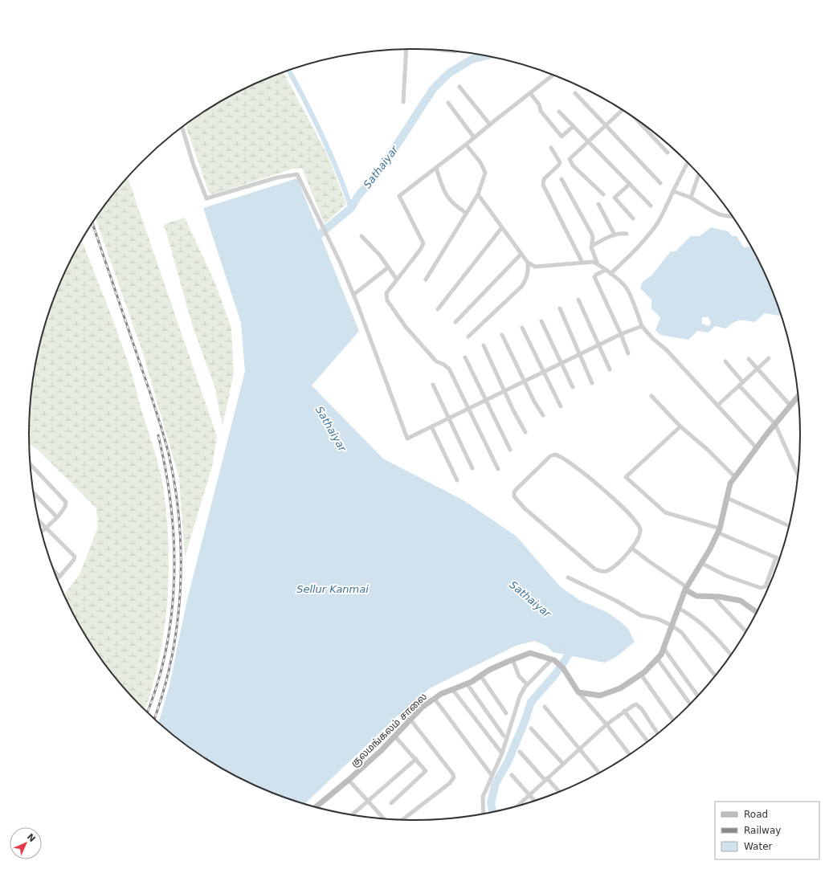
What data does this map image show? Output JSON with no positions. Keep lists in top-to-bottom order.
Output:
{
  "streets": {
    "main road": ["குலமங்கலம் சாலை"]
  },
  "water": ["Sathaiyar", "Sellur Kanmai"],
  "legend": ["Road", "Railway", "Water"],
  "north": "top right"
}
